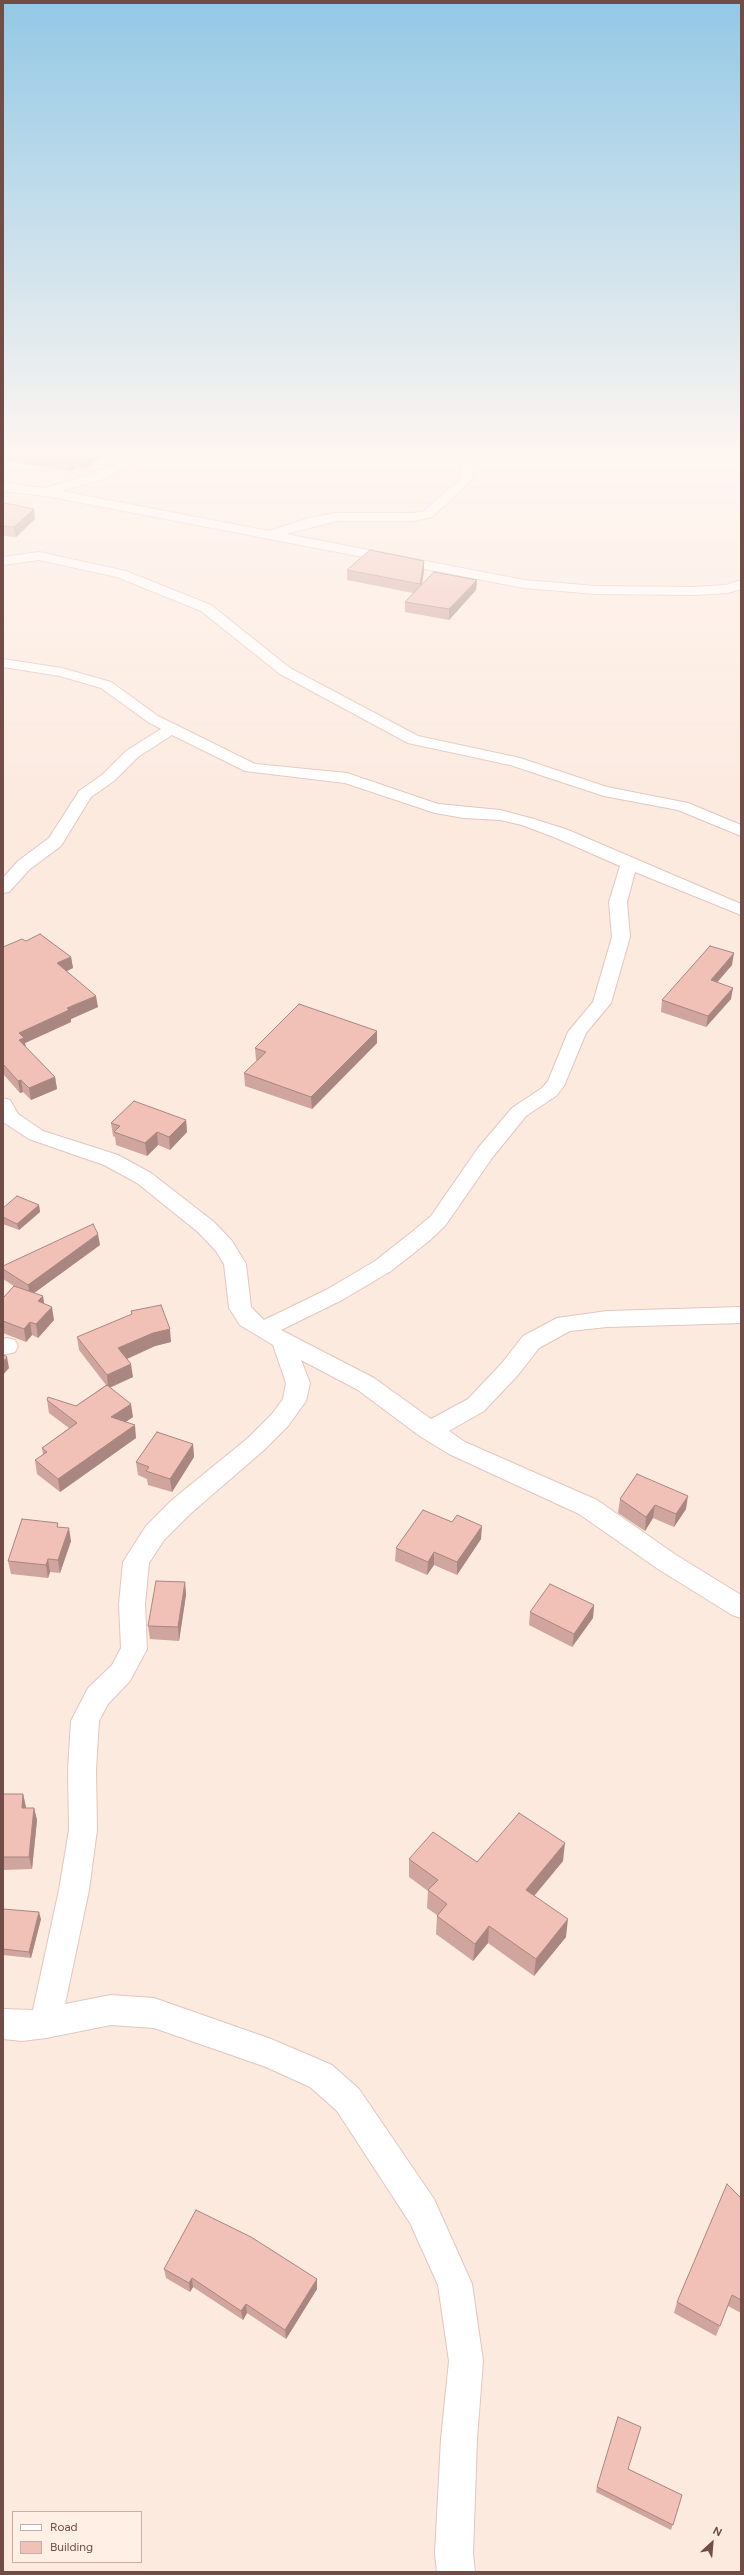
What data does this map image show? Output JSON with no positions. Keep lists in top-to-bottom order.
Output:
{
  "legend": ["Road", "Building"],
  "north": "top right"
}
